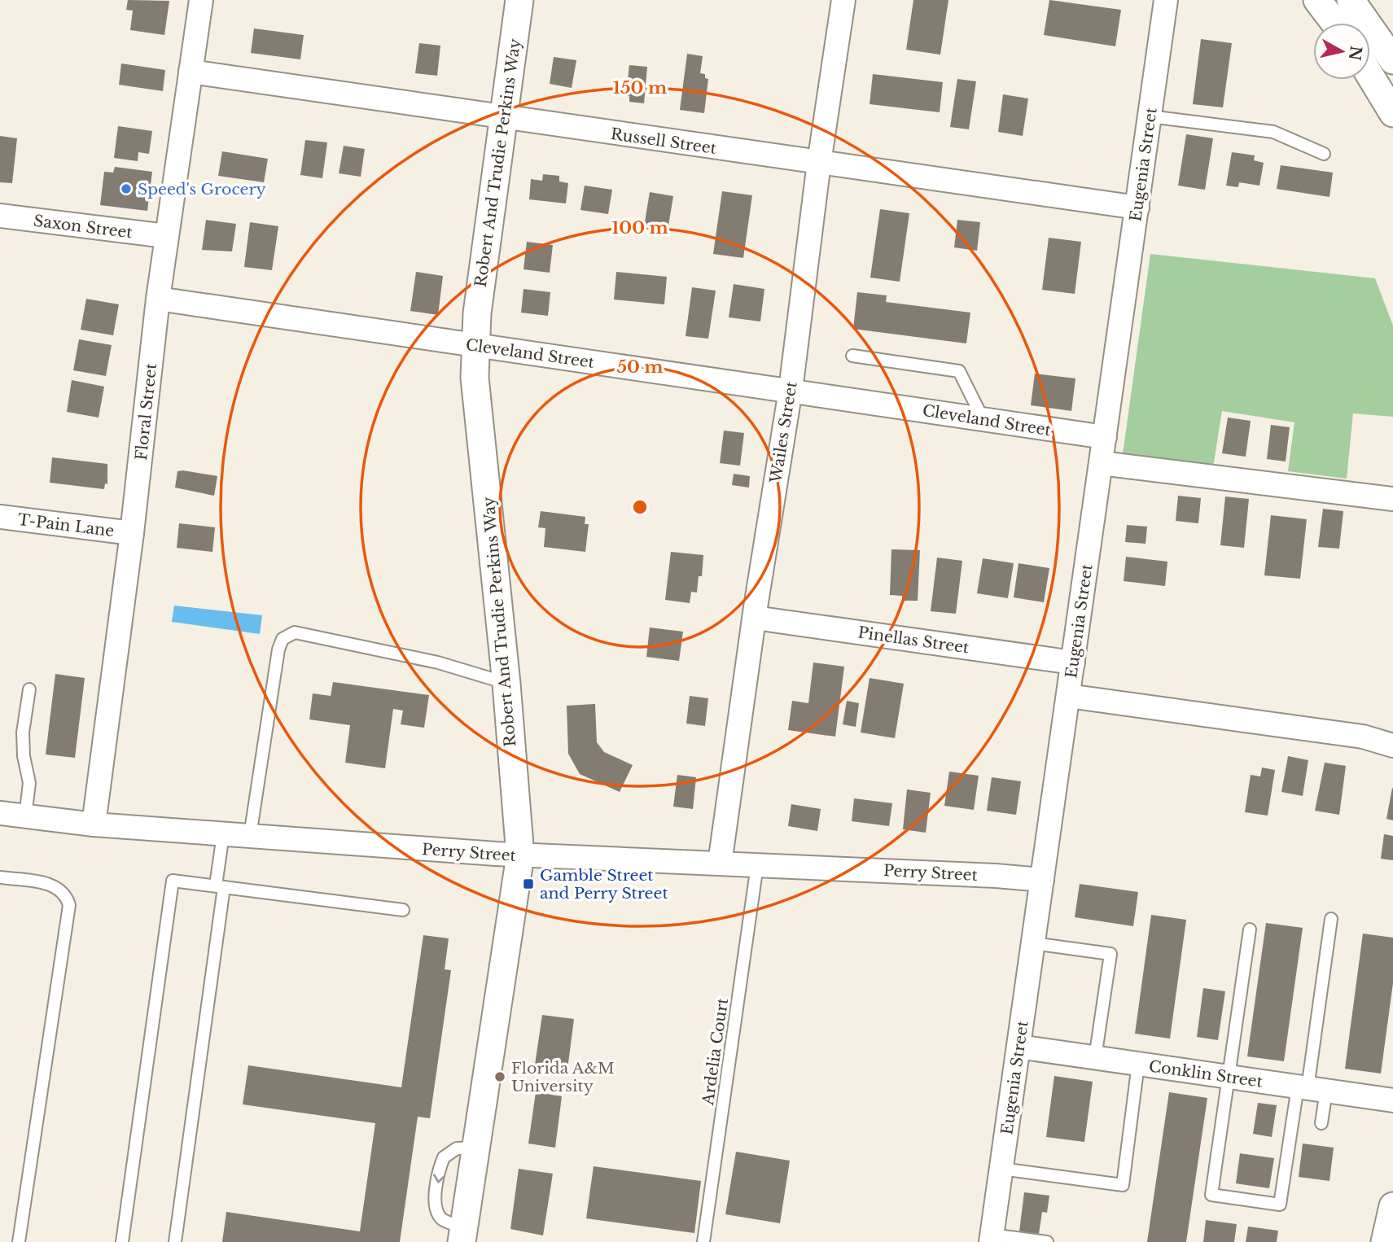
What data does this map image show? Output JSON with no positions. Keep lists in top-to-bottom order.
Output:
{
  "streets": {
    "street": [
      "Russell Street",
      "Robert And Trudie Perkins Way",
      "Eugenia Street",
      "Saxon Street",
      "Cleveland Street",
      "Floral Street",
      "Wailes Street",
      "T-Pain Lane",
      "Pinellas Street",
      "Perry Street",
      "Conklin Street"
    ],
    "lane": ["Ardelia Court"]
  },
  "crossings": [
    ["Russell Street", "Robert And Trudie Perkins Way"],
    ["Russell Street", "Eugenia Street"],
    ["Russell Street", "Floral Street"],
    ["Russell Street", "Wailes Street"],
    ["Robert And Trudie Perkins Way", "Cleveland Street"],
    ["Robert And Trudie Perkins Way", "Perry Street"],
    ["Eugenia Street", "Cleveland Street"],
    ["Eugenia Street", "Pinellas Street"],
    ["Eugenia Street", "Perry Street"],
    ["Eugenia Street", "Conklin Street"],
    ["Saxon Street", "Floral Street"],
    ["Cleveland Street", "Floral Street"],
    ["Cleveland Street", "Wailes Street"],
    ["Floral Street", "T-Pain Lane"],
    ["Floral Street", "Perry Street"],
    ["Wailes Street", "Pinellas Street"],
    ["Wailes Street", "Perry Street"],
    ["Perry Street", "Ardelia Court"]
  ],
  "places": {
    "other": ["Speed's Grocery", "Florida A&M University"],
    "transit": ["Gamble Street and Perry Street"]
  },
  "north": "right",
  "rings": ["150 m", "100 m", "50 m"]
}
